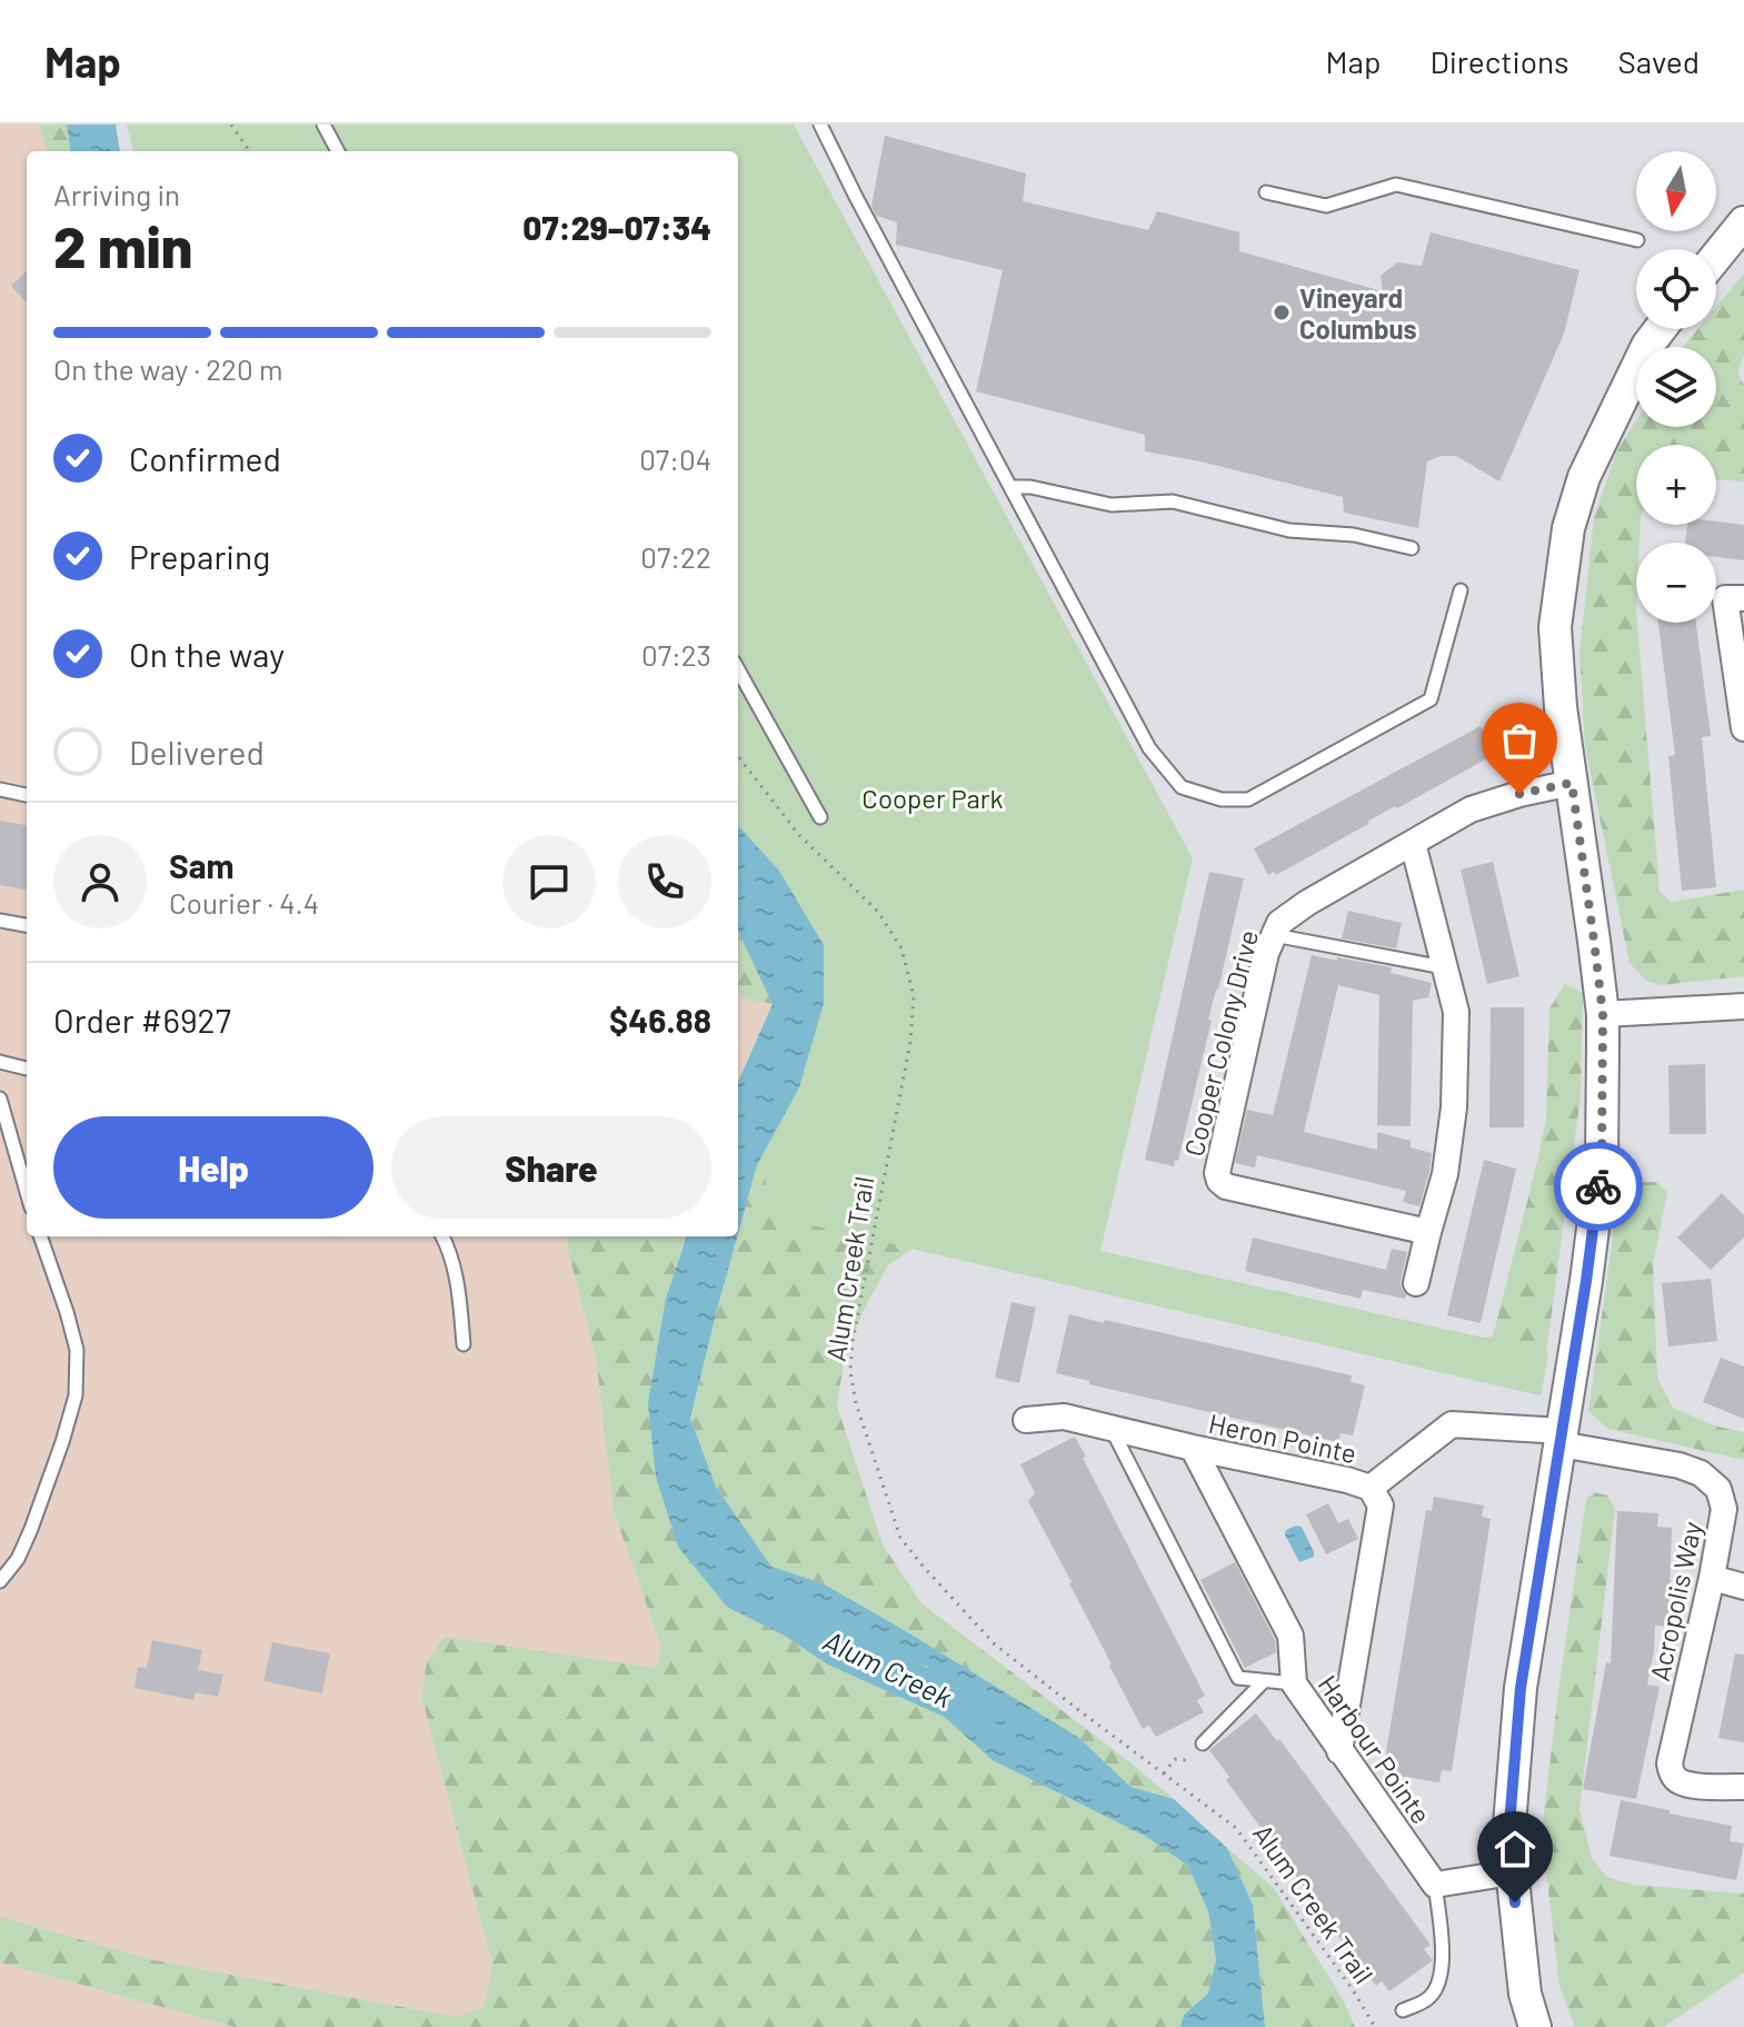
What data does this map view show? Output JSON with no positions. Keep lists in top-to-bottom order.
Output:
{
  "streets": {
    "street": [
      "Cooper Colony Drive",
      "Heron Pointe",
      "Acropolis Way",
      "Harbour Pointe"
    ],
    "path": ["Alum Creek Trail"]
  },
  "crossings": [
    ["Heron Pointe", "Acropolis Way"],
    ["Heron Pointe", "Harbour Pointe"]
  ],
  "water": ["Alum Creek"],
  "parks": ["Cooper Park"],
  "places": ["Vineyard Columbus"],
  "north": "bottom",
  "page": {
    "header": "Map",
    "nav": ["Map", "Directions", "Saved"],
    "map_buttons": ["+", "−"],
    "heading": ["2 min", "Arriving in", "07:29–07:34"],
    "panel": [
      "Sam",
      "Courier · 4.4",
      "Order #6927",
      "$46.88"
    ],
    "bar": "On the way · 220 m",
    "list": [
      ["Confirmed", "07:04"],
      ["Preparing", "07:22"],
      ["On the way", "07:23"],
      "Delivered"
    ],
    "buttons": ["Help", "Share"]
  }
}
